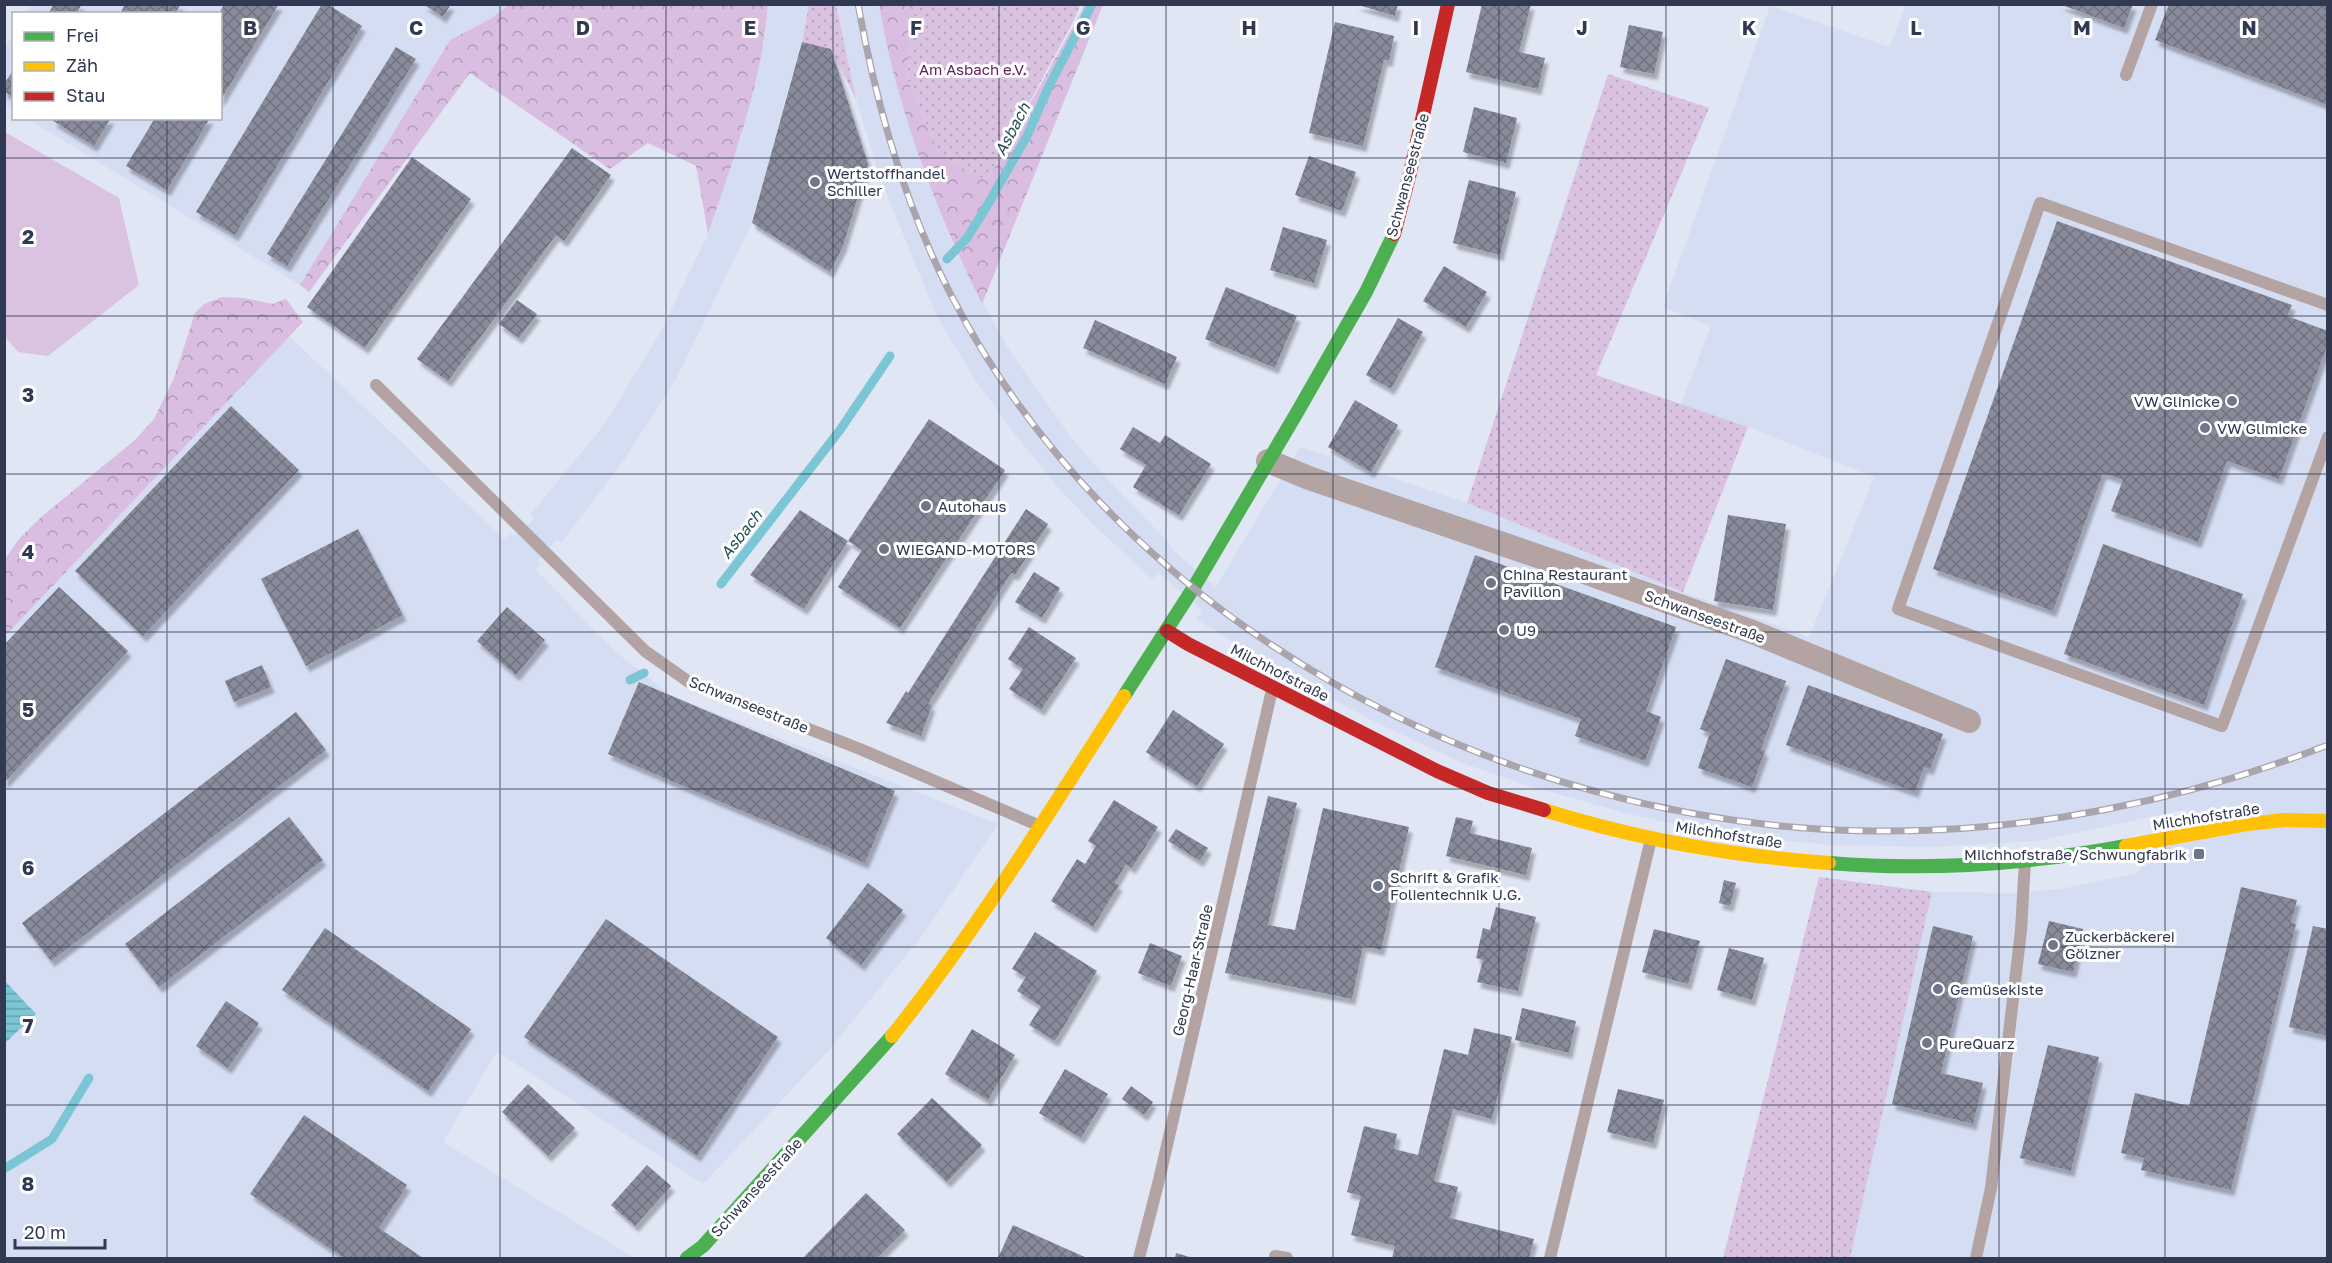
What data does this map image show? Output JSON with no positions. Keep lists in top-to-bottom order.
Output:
{
  "streets": {
    "street": ["Schwanseestraße", "Milchhofstraße"],
    "lane": ["Georg-Haar-Straße"]
  },
  "crossings": [
    ["Schwanseestraße", "Milchhofstraße"],
    ["Milchhofstraße", "Georg-Haar-Straße"]
  ],
  "water": ["Asbach"],
  "parks": ["Am Asbach e.V."],
  "places": {
    "other": [
      "Wertstoffhandel Schiller",
      "VW Glinicke",
      "VW Glimicke",
      "Autohaus",
      "WIEGAND-MOTORS",
      "China Restaurant Pavillon",
      "U9",
      "Schrift & Grafik Folientechnik U.G.",
      "Zuckerbäckerei Gölzner",
      "Gemüsekiste",
      "PureQuarz"
    ],
    "transit": ["Milchhofstraße/Schwungfabrik"]
  },
  "legend": ["Frei", "Zäh", "Stau"],
  "scale_bar": "20 m",
  "grid": {
    "columns": [
      "B",
      "C",
      "D",
      "E",
      "F",
      "G",
      "H",
      "I",
      "J",
      "K",
      "L",
      "M",
      "N"
    ],
    "rows": [
      "2",
      "3",
      "4",
      "5",
      "6",
      "7",
      "8"
    ]
  }
}
